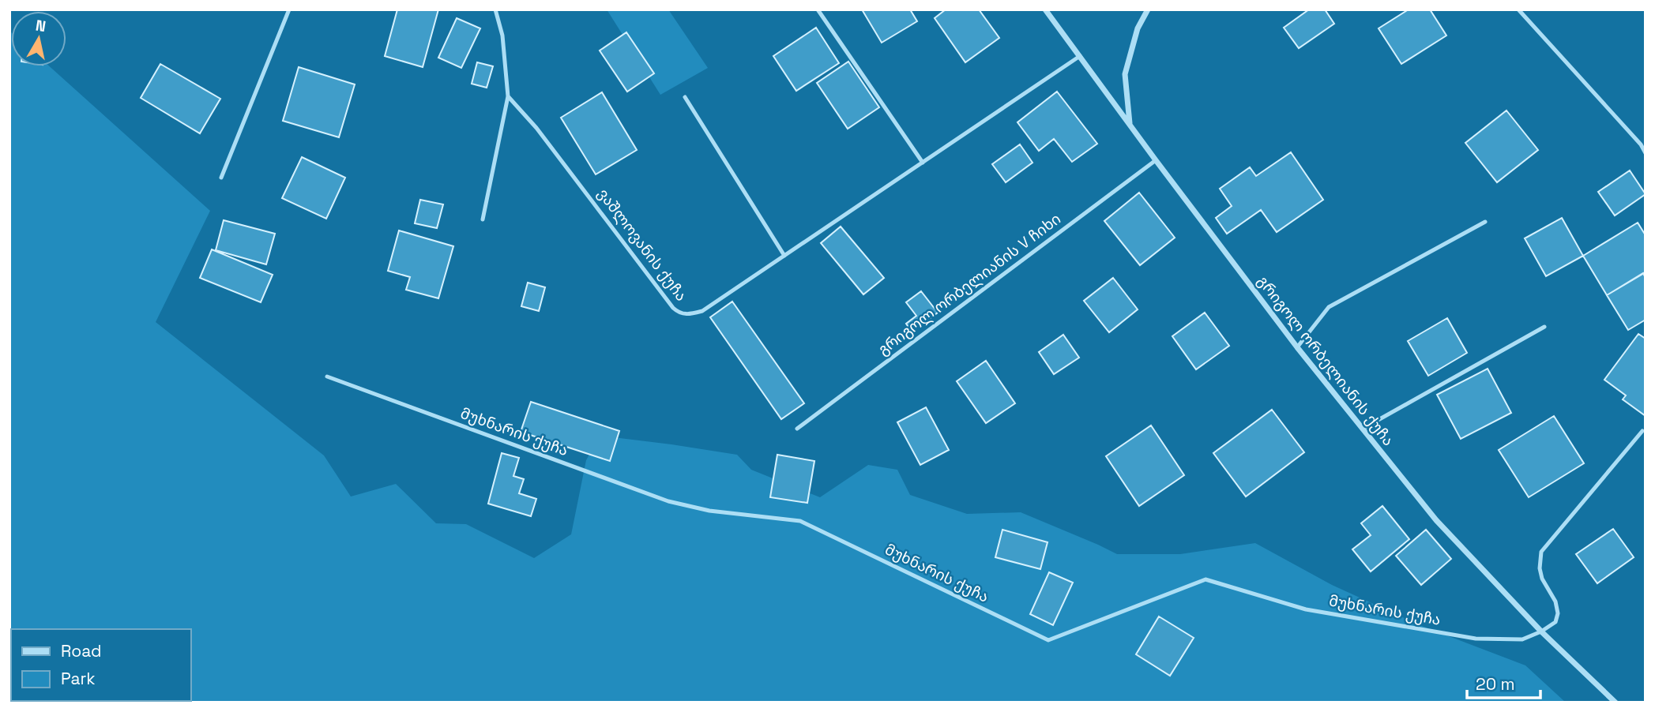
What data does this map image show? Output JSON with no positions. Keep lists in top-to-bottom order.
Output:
{
  "streets": {
    "street": ["გრიგოლ ორბელიანის ქუჩა"],
    "lane": ["ვაშლოვანის ქუჩა", "გრიგოლ ორბელიანის V ჩიხი", "მუხნარის ქუჩა"]
  },
  "crossings": [
    ["ვაშლოვანის ქუჩა", "გრიგოლ ორბელიანის ქუჩა"],
    ["გრიგოლ ორბელიანის V ჩიხი", "გრიგოლ ორბელიანის ქუჩა"],
    ["გრიგოლ ორბელიანის ქუჩა", "მუხნარის ქუჩა"]
  ],
  "legend": ["Road", "Park"],
  "scale_bar": "20 m",
  "north": "top"
}
